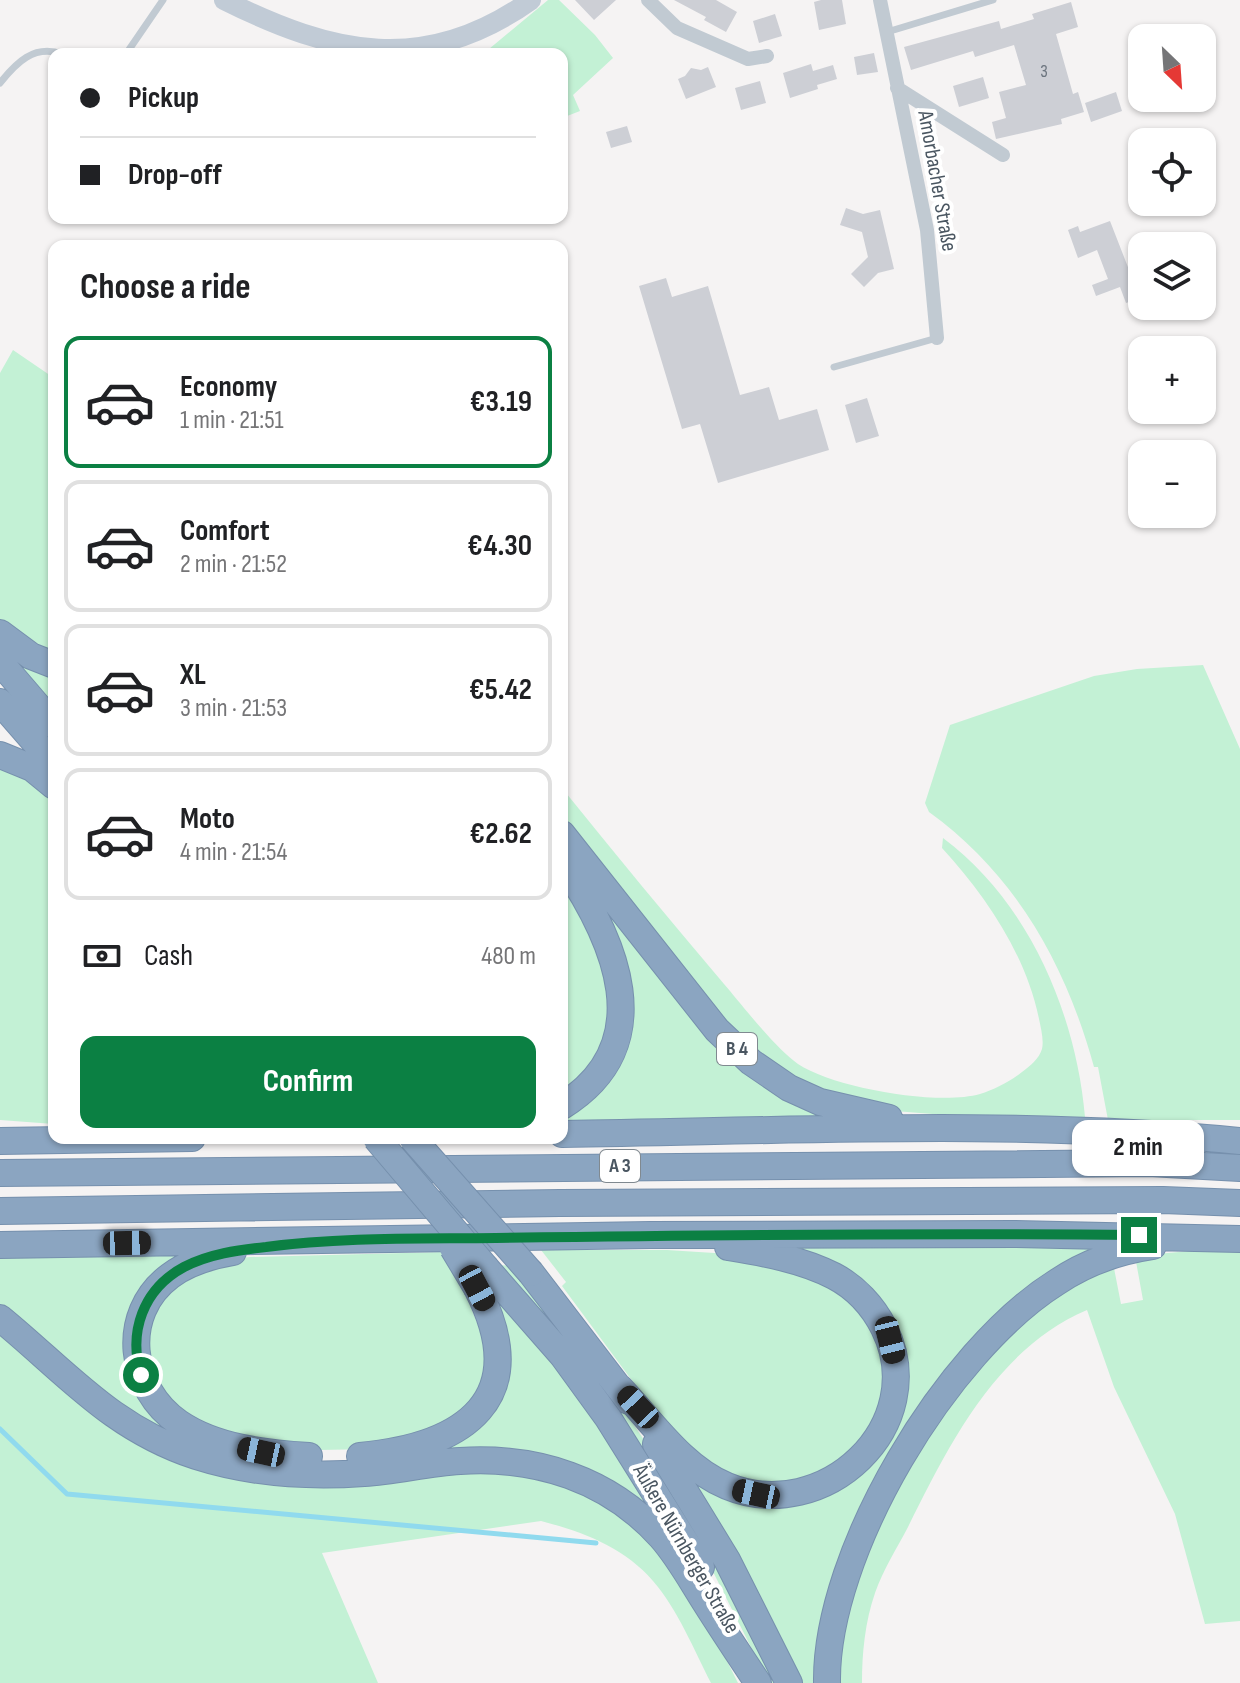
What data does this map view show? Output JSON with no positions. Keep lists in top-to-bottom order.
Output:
{
  "streets": {
    "highway": ["B 4", "A 3", "Äußere Nürnberger Straße"],
    "street": ["Amorbacher Straße"]
  },
  "house_numbers": ["3"],
  "north": "bottom right",
  "page": {
    "map_buttons": ["+", "−"],
    "banner": ["Pickup", "Drop-off"],
    "heading": "Choose a ride",
    "list": [
      {
        "name": "Economy",
        "note": "1 min · 21:51",
        "value": "€3.19"
      },
      {
        "name": "Comfort",
        "note": "2 min · 21:52",
        "value": "€4.30"
      },
      {
        "name": "XL",
        "note": "3 min · 21:53",
        "value": "€5.42"
      },
      {
        "name": "Moto",
        "note": "4 min · 21:54",
        "value": "€2.62"
      }
    ],
    "pay": ["Cash", "480 m"],
    "buttons": "Confirm",
    "bubble": "2 min"
  }
}
